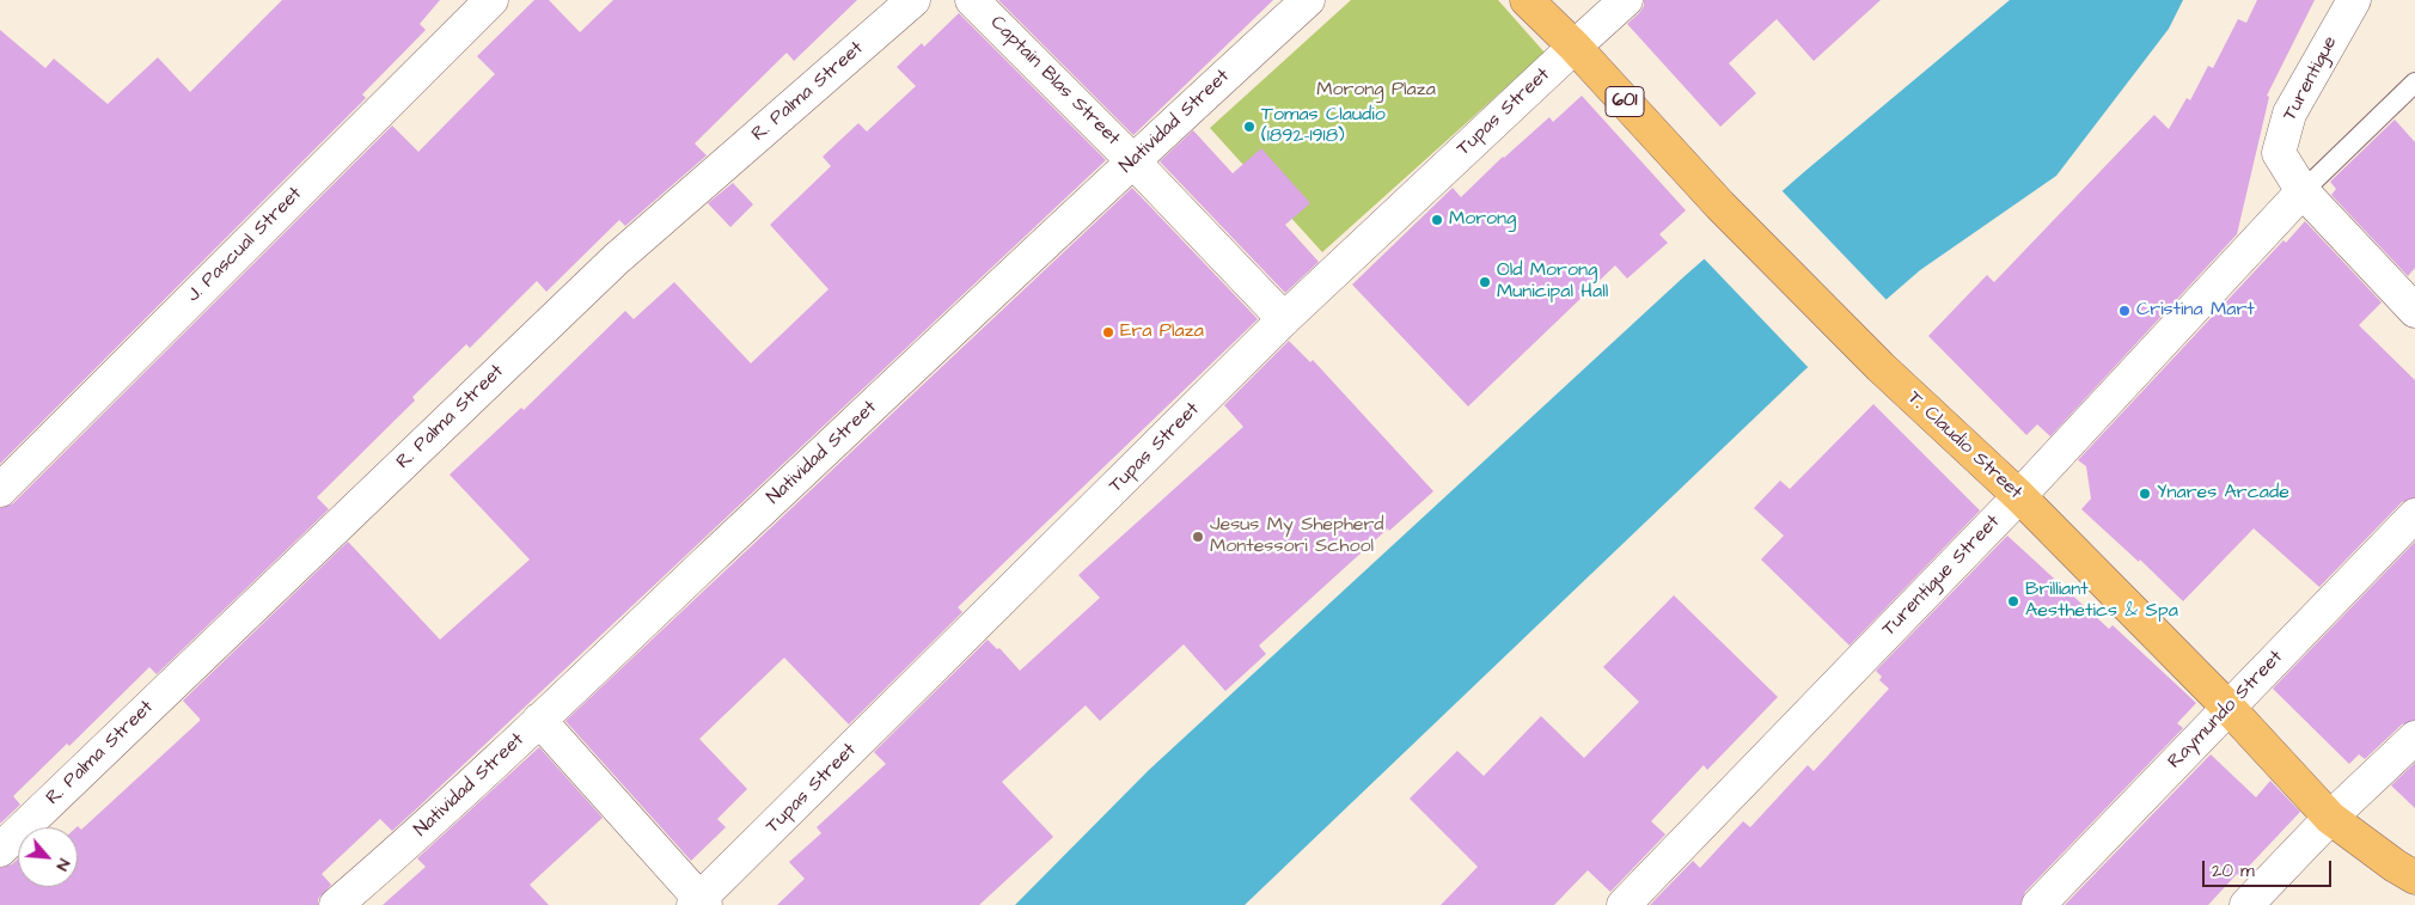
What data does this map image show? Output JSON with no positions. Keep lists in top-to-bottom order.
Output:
{
  "streets": {
    "main road": ["601", "T. Claudio Street"],
    "street": [
      "Turentigue",
      "Captain Blas Street",
      "R. Palma Street",
      "Tupas Street",
      "Natividad Street",
      "J. Pascual Street",
      "Turentigue Street",
      "Raymundo Street"
    ]
  },
  "crossings": [
    ["Turentigue", "Turentigue Street"],
    ["Captain Blas Street", "Tupas Street"],
    ["Captain Blas Street", "Natividad Street"],
    ["Tupas Street", "T. Claudio Street"],
    ["T. Claudio Street", "Turentigue Street"],
    ["T. Claudio Street", "Raymundo Street"]
  ],
  "parks": ["Morong Plaza"],
  "places": [
    "Tomas Claudio (1892–1918)",
    "Morong",
    "Old Morong Municipal Hall",
    "Cristina Mart",
    "Era Plaza",
    "Ynares Arcade",
    "Jesus My Shepherd Montessori School",
    "Brilliant Aesthetics & Spa"
  ],
  "scale_bar": "20 m",
  "north": "bottom right"
}
